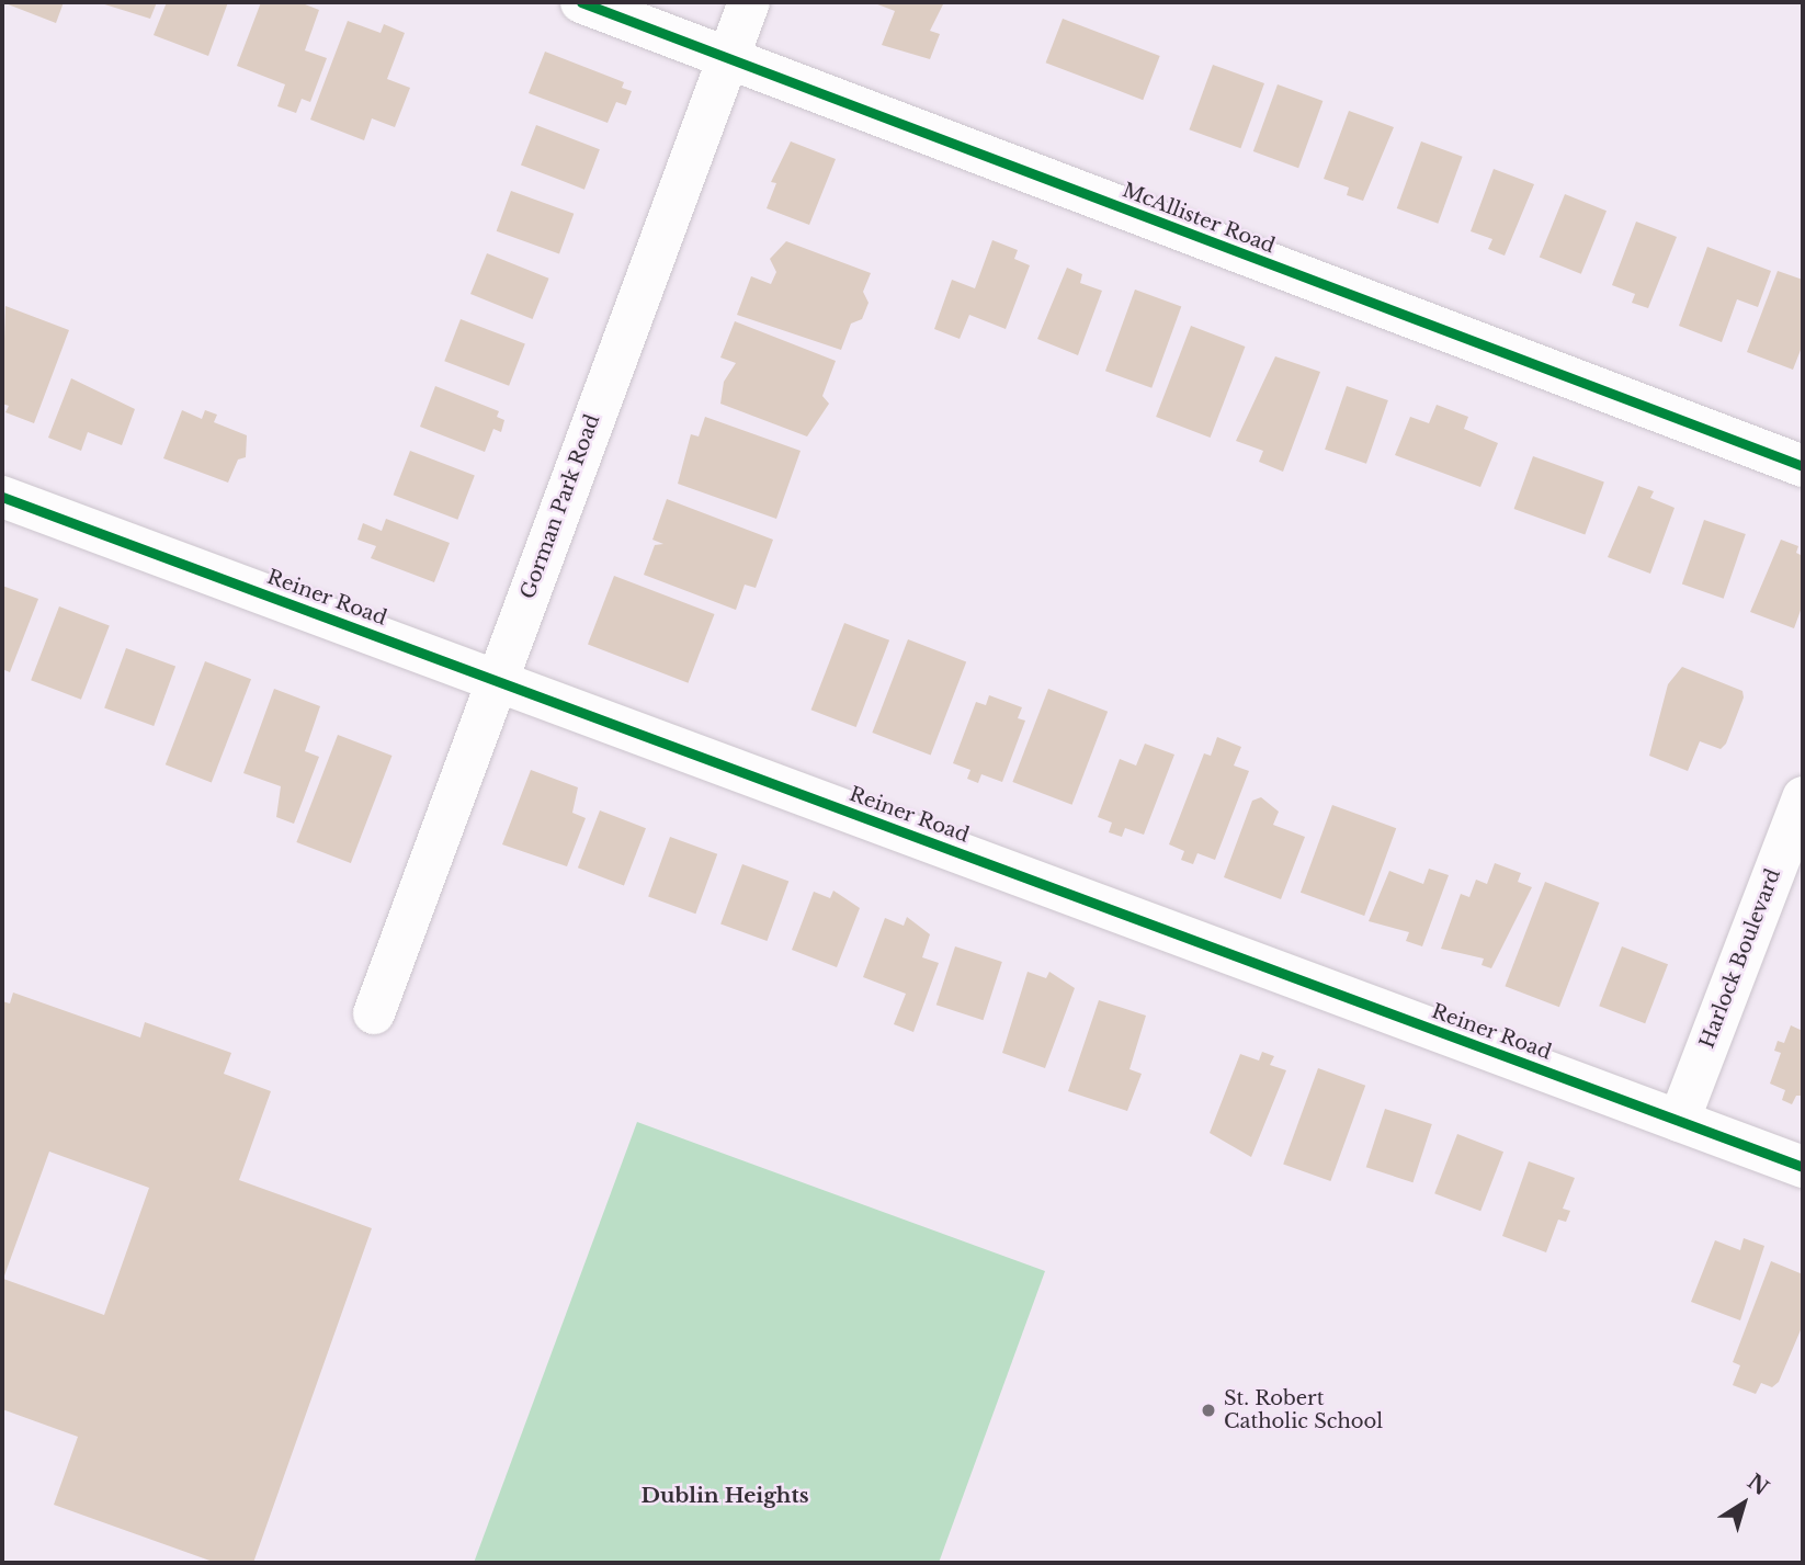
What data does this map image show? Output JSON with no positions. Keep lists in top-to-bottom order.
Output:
{
  "streets": {
    "street": [
      "McAllister Road",
      "Gorman Park Road",
      "Reiner Road",
      "Harlock Boulevard"
    ]
  },
  "crossings": [
    ["McAllister Road", "Gorman Park Road"],
    ["Gorman Park Road", "Reiner Road"],
    ["Reiner Road", "Harlock Boulevard"]
  ],
  "districts": ["Dublin Heights"],
  "places": ["St. Robert Catholic School"],
  "north": "top right"
}
